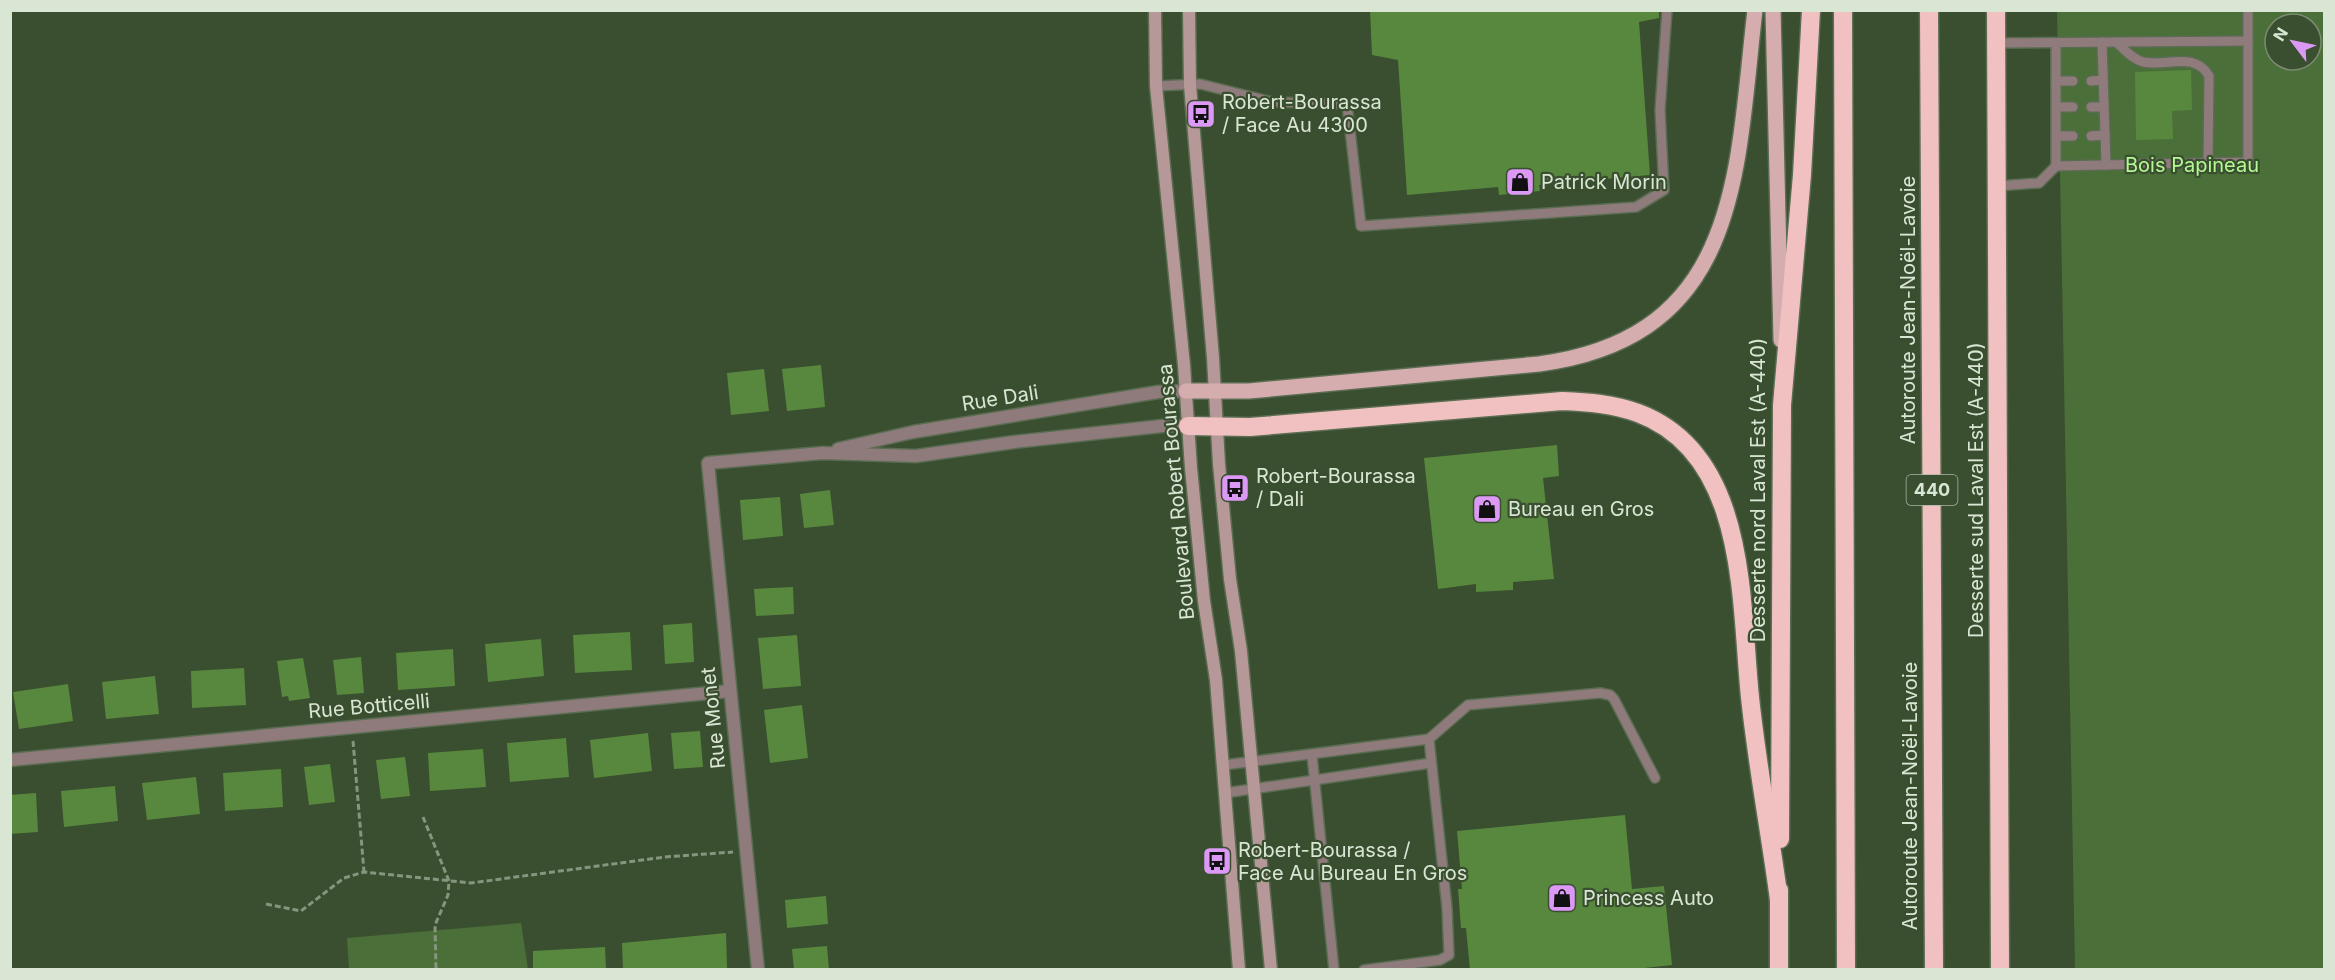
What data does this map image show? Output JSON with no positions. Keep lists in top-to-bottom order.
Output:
{
  "streets": {
    "highway": [
      "Autoroute Jean-Noël-Lavoie",
      "Desserte nord Laval Est (A-440)",
      "440",
      "Desserte sud Laval Est (A-440)"
    ],
    "street": [
      "Rue Dali",
      "Boulevard Robert Bourassa",
      "Rue Botticelli",
      "Rue Monet"
    ]
  },
  "crossings": [
    ["Rue Dali", "Boulevard Robert Bourassa"],
    ["Rue Dali", "Rue Monet"],
    ["Rue Botticelli", "Rue Monet"]
  ],
  "parks": ["Bois Papineau"],
  "places": {
    "bus stop": ["Robert-Bourassa / Face Au 4300", "Robert-Bourassa / Dali", "Robert-Bourassa / Face Au Bureau En Gros"],
    "shop": ["Patrick Morin", "Bureau en Gros", "Princess Auto"]
  },
  "north": "top left"
}
